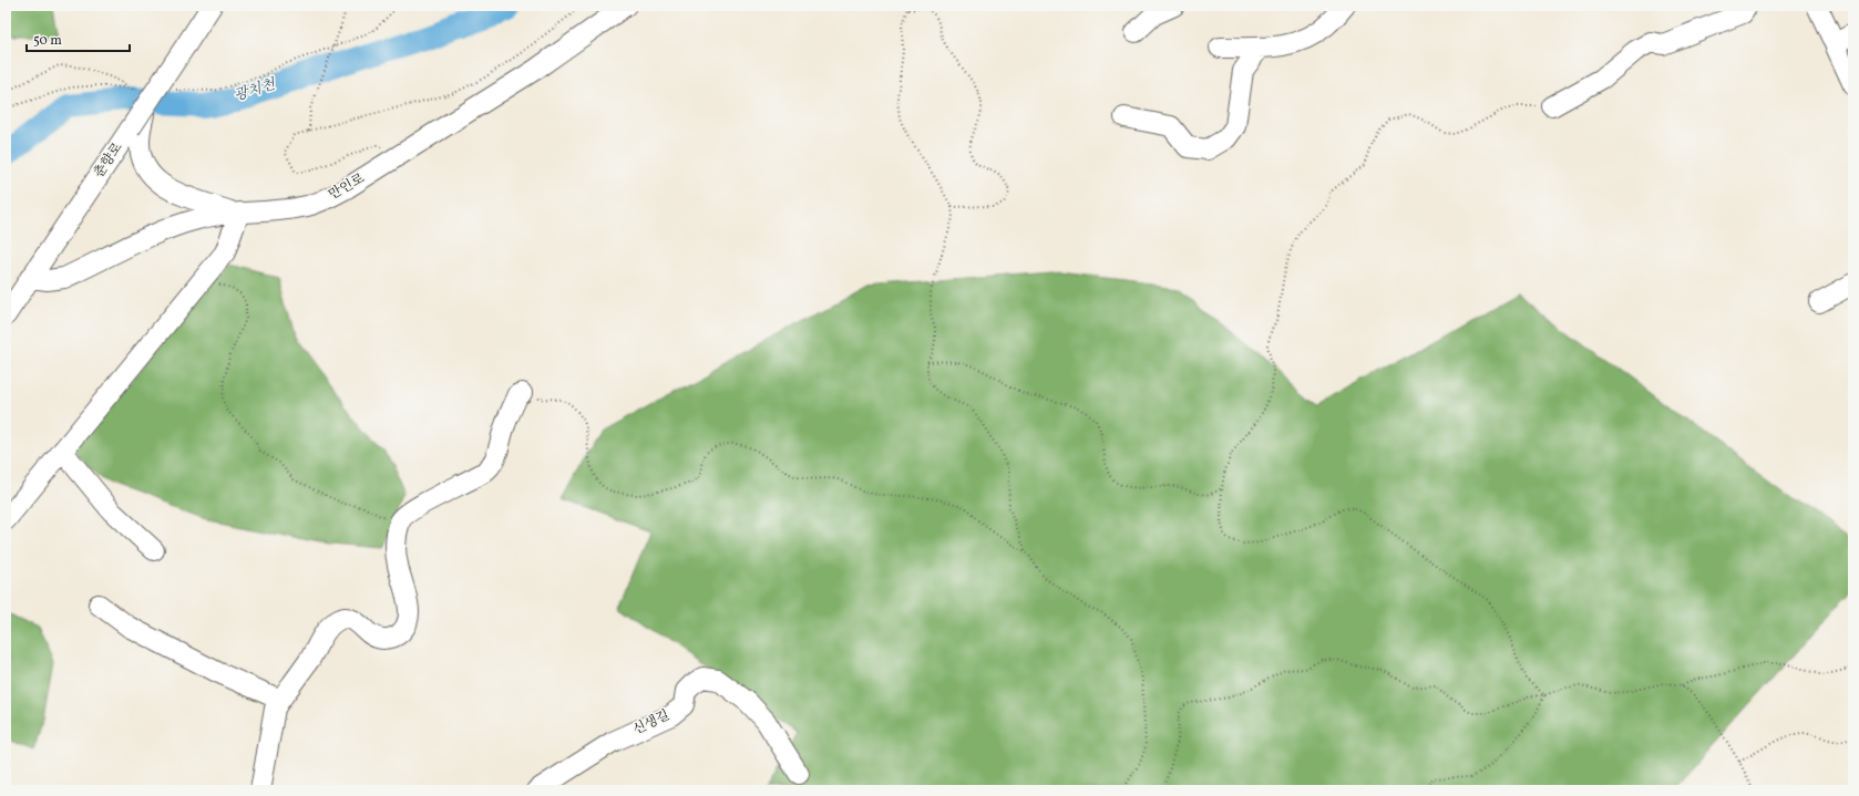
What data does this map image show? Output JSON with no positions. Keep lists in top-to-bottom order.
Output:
{
  "streets": {
    "street": ["춘향로", "만인로", "신생길"]
  },
  "crossings": [
    ["춘향로", "만인로"]
  ],
  "water": ["광치천"],
  "scale_bar": "50 m"
}
